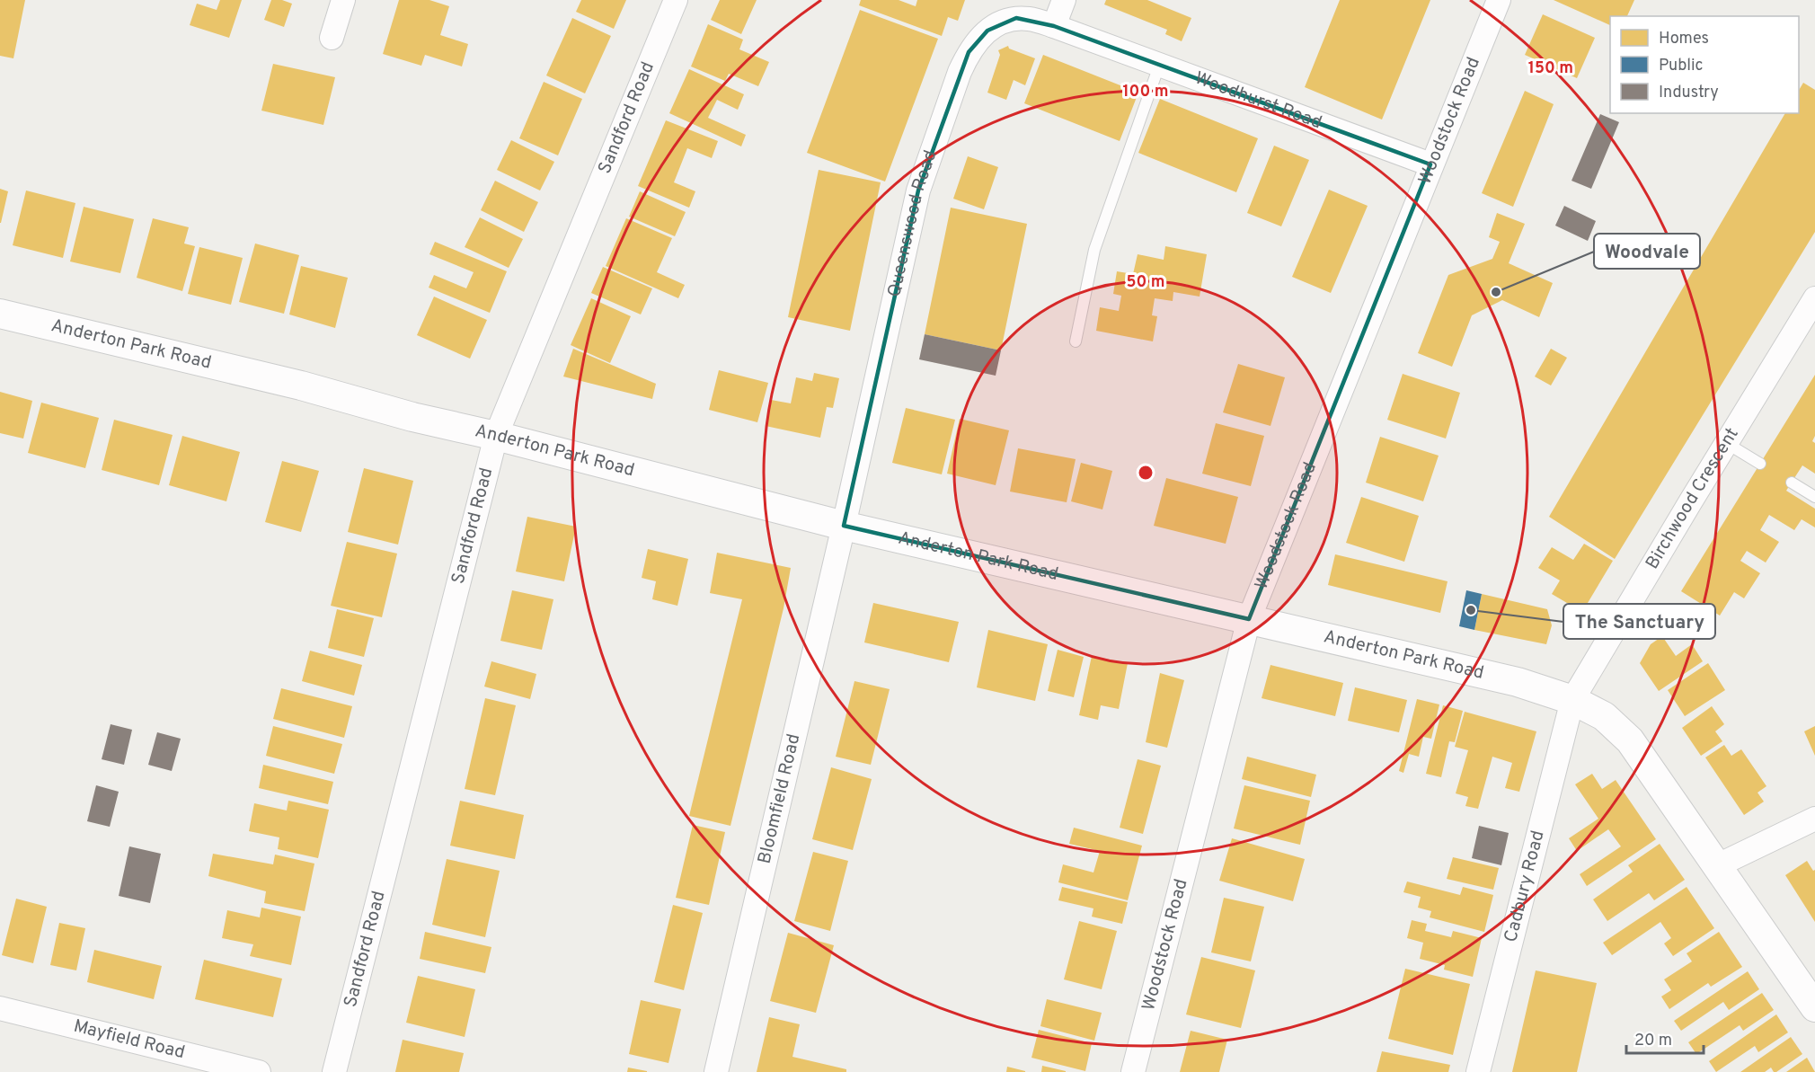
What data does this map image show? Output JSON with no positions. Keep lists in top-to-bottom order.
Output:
{
  "streets": {
    "street": [
      "Woodhurst Road",
      "Sandford Road",
      "Woodstock Road",
      "Queenswood Road",
      "Anderton Park Road",
      "Birchwood Crescent",
      "Bloomfield Road",
      "Cadbury Road",
      "Mayfield Road"
    ]
  },
  "crossings": [
    ["Woodhurst Road", "Woodstock Road"],
    ["Woodhurst Road", "Queenswood Road"],
    ["Sandford Road", "Anderton Park Road"],
    ["Woodstock Road", "Anderton Park Road"],
    ["Queenswood Road", "Anderton Park Road"],
    ["Queenswood Road", "Bloomfield Road"],
    ["Anderton Park Road", "Birchwood Crescent"],
    ["Anderton Park Road", "Bloomfield Road"],
    ["Anderton Park Road", "Cadbury Road"],
    ["Birchwood Crescent", "Cadbury Road"]
  ],
  "places": ["Woodvale", "The Sanctuary"],
  "legend": ["Homes", "Public", "Industry"],
  "scale_bar": "20 m",
  "rings": ["150 m", "100 m", "50 m"]
}
